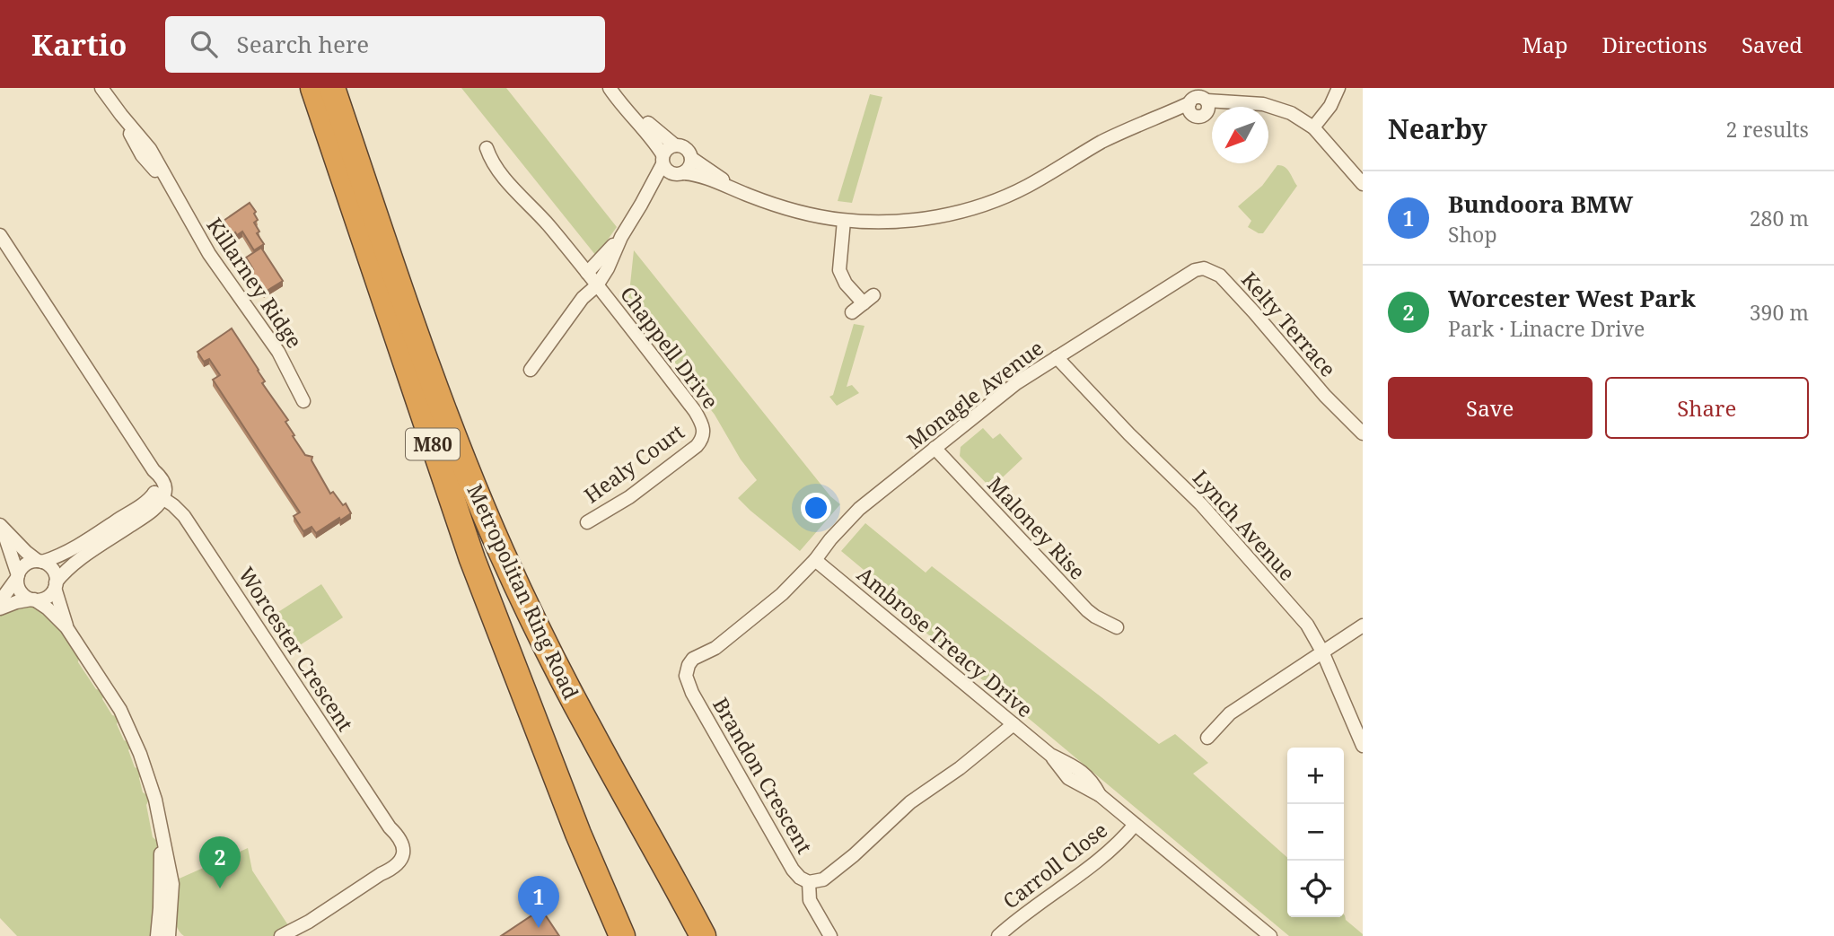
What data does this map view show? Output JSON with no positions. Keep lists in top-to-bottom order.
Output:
{
  "streets": {
    "highway": ["M80", "Metropolitan Ring Road"],
    "street": [
      "Killarney Ridge",
      "Kelty Terrace",
      "Chappell Drive",
      "Monagle Avenue",
      "Healy Court",
      "Lynch Avenue",
      "Maloney Rise",
      "Ambrose Treacy Drive",
      "Worcester Crescent",
      "Brandon Crescent",
      "Carroll Close"
    ]
  },
  "crossings": [
    ["Kelty Terrace", "Monagle Avenue"],
    ["Chappell Drive", "Healy Court"],
    ["Monagle Avenue", "Lynch Avenue"],
    ["Monagle Avenue", "Maloney Rise"],
    ["Monagle Avenue", "Ambrose Treacy Drive"],
    ["Monagle Avenue", "Brandon Crescent"],
    ["Ambrose Treacy Drive", "Brandon Crescent"],
    ["Ambrose Treacy Drive", "Carroll Close"]
  ],
  "north": "bottom left",
  "page": {
    "header": "Kartio",
    "search": "Search here",
    "nav": ["Map", "Directions", "Saved"],
    "heading": ["Nearby", "2 results"],
    "list": [
      {
        "mark": "1",
        "name": "Bundoora BMW",
        "note": "Shop",
        "value": "280 m"
      },
      {
        "mark": "2",
        "name": "Worcester West Park",
        "note": "Park · Linacre Drive",
        "value": "390 m"
      }
    ],
    "buttons": ["Save", "Share"],
    "map_buttons": ["+", "−"],
    "pins": ["2", "1"]
  }
}
